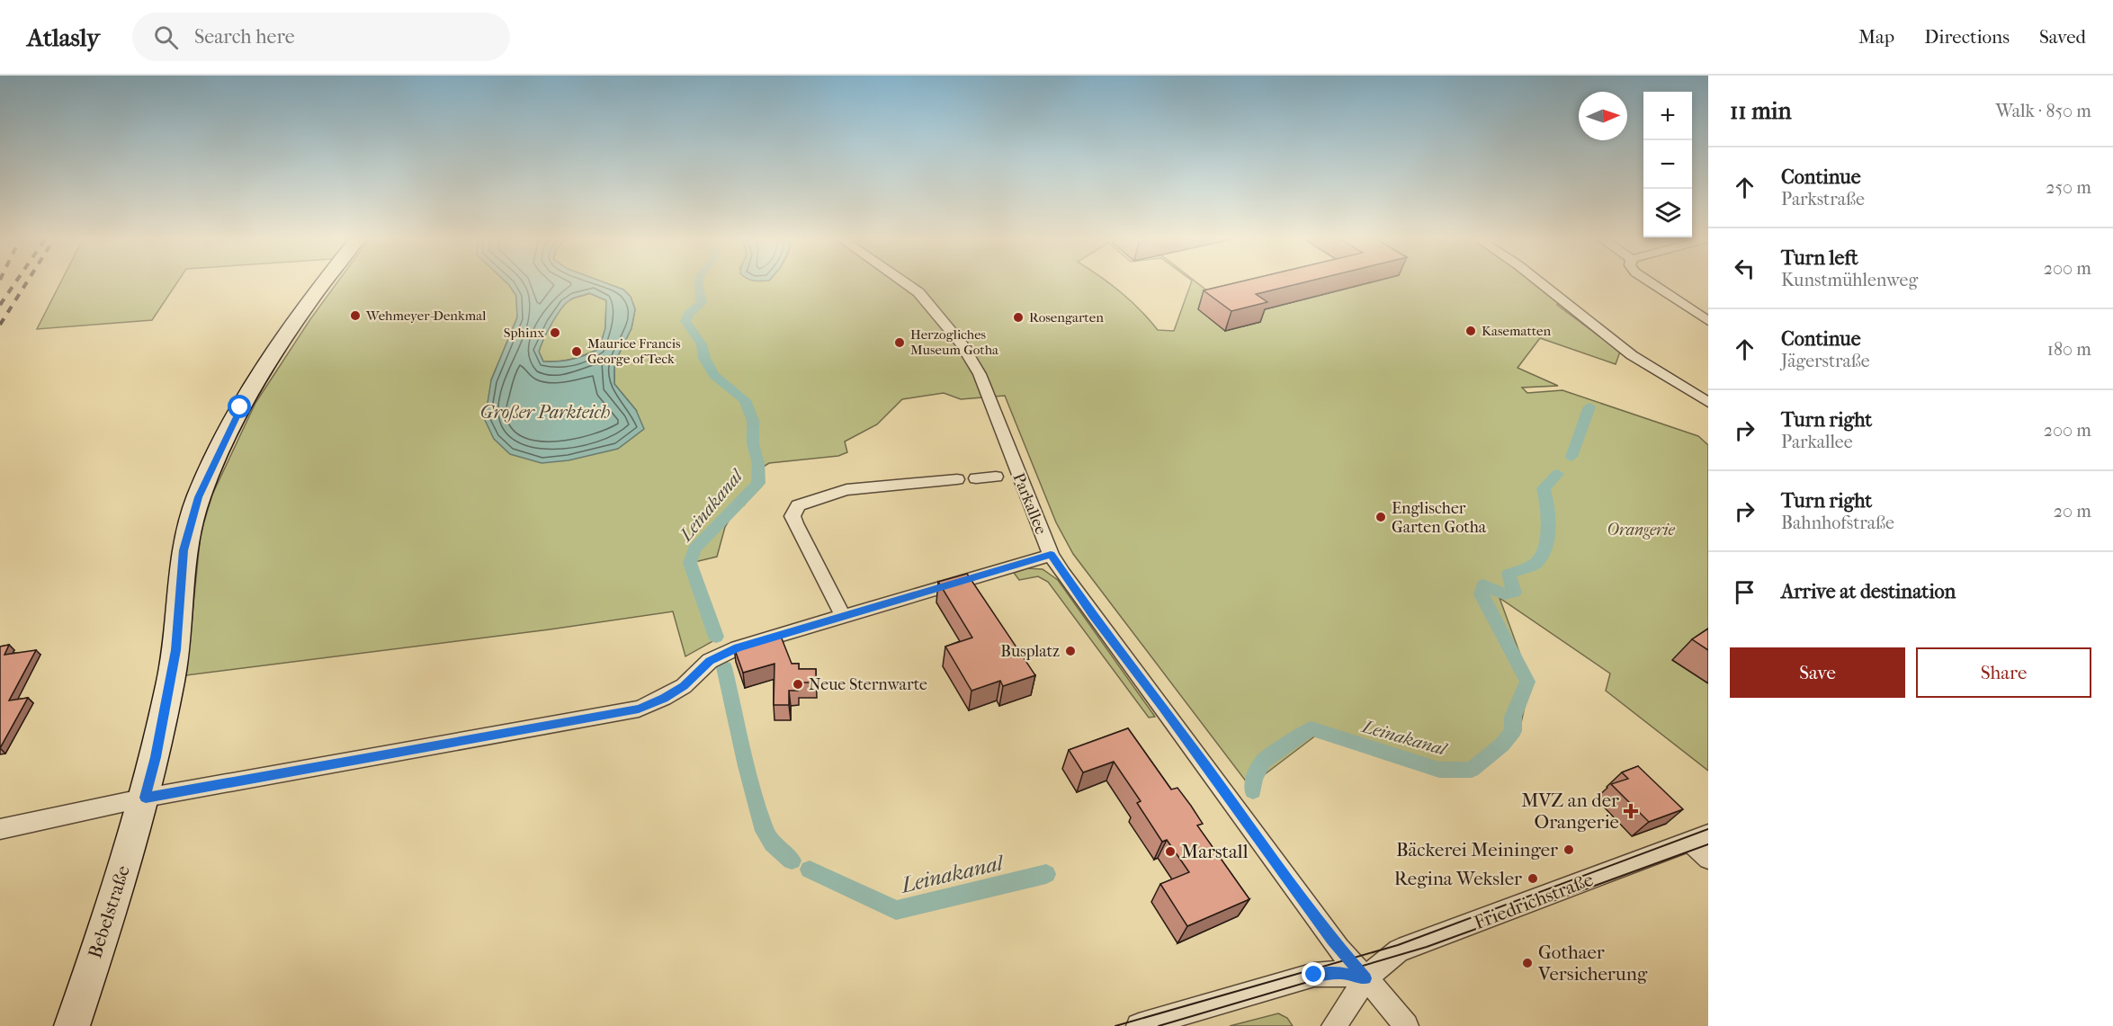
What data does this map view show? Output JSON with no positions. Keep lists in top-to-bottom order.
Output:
{
  "streets": {
    "street": ["Parkallee", "Friedrichstraße", "Bebelstraße"]
  },
  "crossings": [
    ["Parkallee", "Friedrichstraße"]
  ],
  "water": ["Großer Parkteich", "Leinakanal"],
  "parks": ["Orangerie"],
  "places": {
    "other": [
      "Wehmeyer-Denkmal",
      "Rosengarten",
      "Kasematten",
      "Sphinx",
      "Herzogliches Museum Gotha",
      "Maurice Francis George of Teck",
      "Englischer Garten Gotha",
      "Busplatz",
      "Neue Sternwarte",
      "Bäckerei Meininger",
      "Marstall",
      "Regina Weksler",
      "Gothaer Versicherung"
    ],
    "health": ["MVZ an der Orangerie"]
  },
  "north": "right",
  "page": {
    "header": "Atlasly",
    "search": "Search here",
    "nav": ["Map", "Directions", "Saved"],
    "heading": ["11 min", "Walk · 850 m"],
    "map_buttons": ["+", "−"],
    "list": [
      ["Continue", "Parkstraße", "250 m"],
      ["Turn left", "Kunstmühlenweg", "200 m"],
      ["Continue", "Jägerstraße", "180 m"],
      ["Turn right", "Parkallee", "200 m"],
      ["Turn right", "Bahnhofstraße", "20 m"],
      "Arrive at destination"
    ],
    "buttons": ["Save", "Share"]
  }
}
